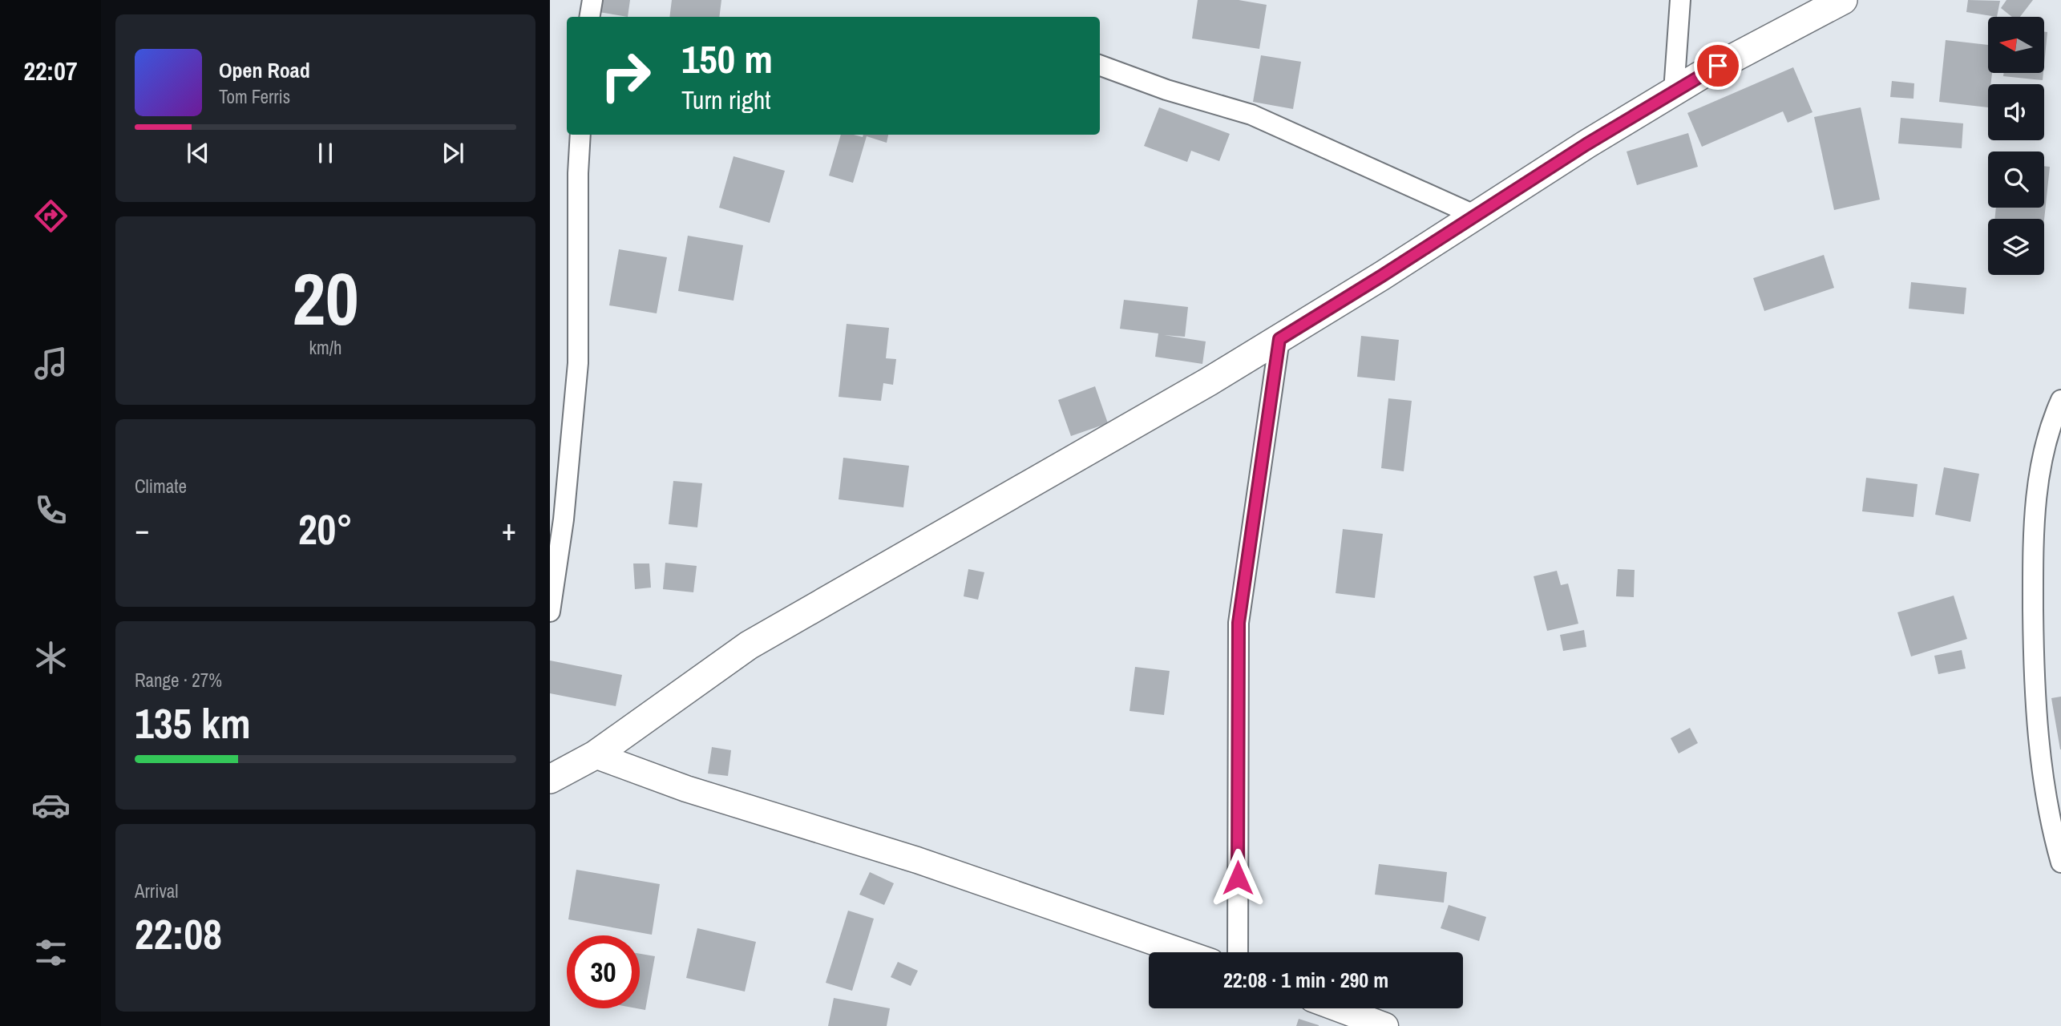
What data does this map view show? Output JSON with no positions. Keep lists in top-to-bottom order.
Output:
{
  "north": "left",
  "page": {
    "tabs": "22:07",
    "turn": ["150 m", "Turn right"],
    "song": ["Open Road", "Tom Ferris"],
    "tile": [
      ["20", "km/h"],
      "Climate",
      ["Range · 27%", "135 km"],
      ["Arrival", "22:08"]
    ],
    "heat": ["−", "20°", "+"],
    "limit": "30",
    "trip": "22:08 · 1 min · 290 m"
  }
}
